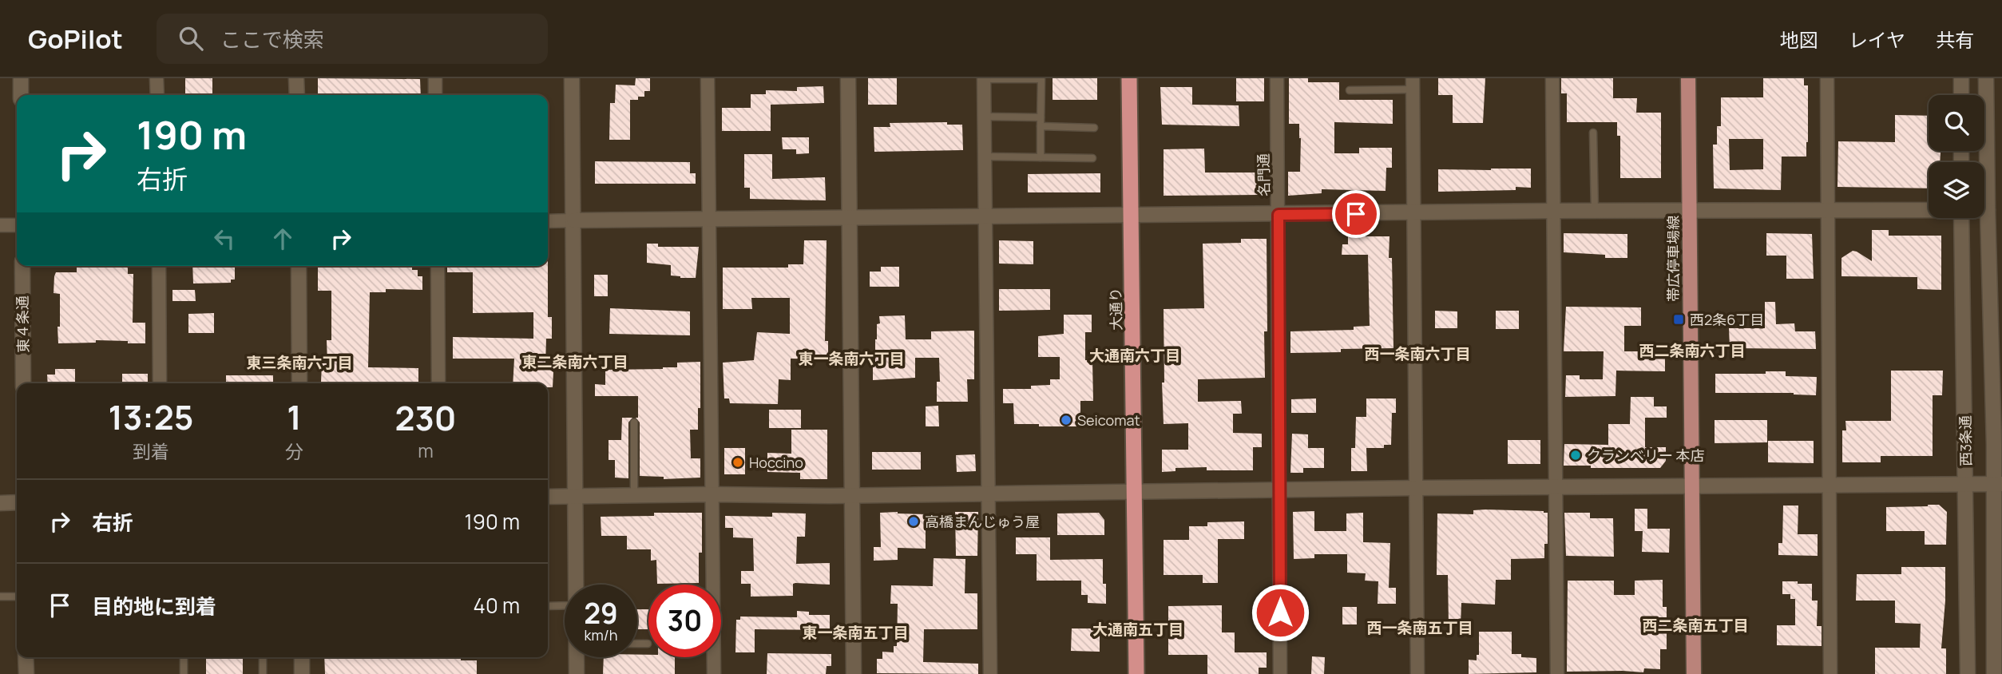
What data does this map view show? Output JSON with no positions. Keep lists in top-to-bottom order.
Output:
{
  "streets": {
    "highway": ["大通り"],
    "main road": ["帯広停車場線"],
    "street": ["名門通", "東４条通", "西3条通"]
  },
  "districts": [
    "西二条南六丁目",
    "西一条南六丁目",
    "大通南六丁目",
    "東一条南六丁目",
    "東二条南六丁目",
    "東三条南六丁目",
    "西二条南五丁目",
    "西一条南五丁目",
    "大通南五丁目",
    "東一条南五丁目"
  ],
  "places": {
    "transit": ["西2条6丁目"],
    "other": [
      "Seicomat",
      "クランベリー 本店",
      "Hoccino",
      "高橋まんじゅう屋"
    ]
  },
  "page": {
    "header": "GoPilot",
    "search": "ここで検索",
    "nav": ["地図", "レイヤ", "共有"],
    "turn": ["190 m", "右折"],
    "eta": [
      "13:25",
      "到着",
      "1",
      "分",
      "230",
      "m"
    ],
    "list": [
      {
        "name": "右折",
        "value": "190 m"
      },
      {
        "name": "目的地に到着",
        "value": "40 m"
      }
    ],
    "speed": "29 km/h",
    "limit": "30"
  }
}
